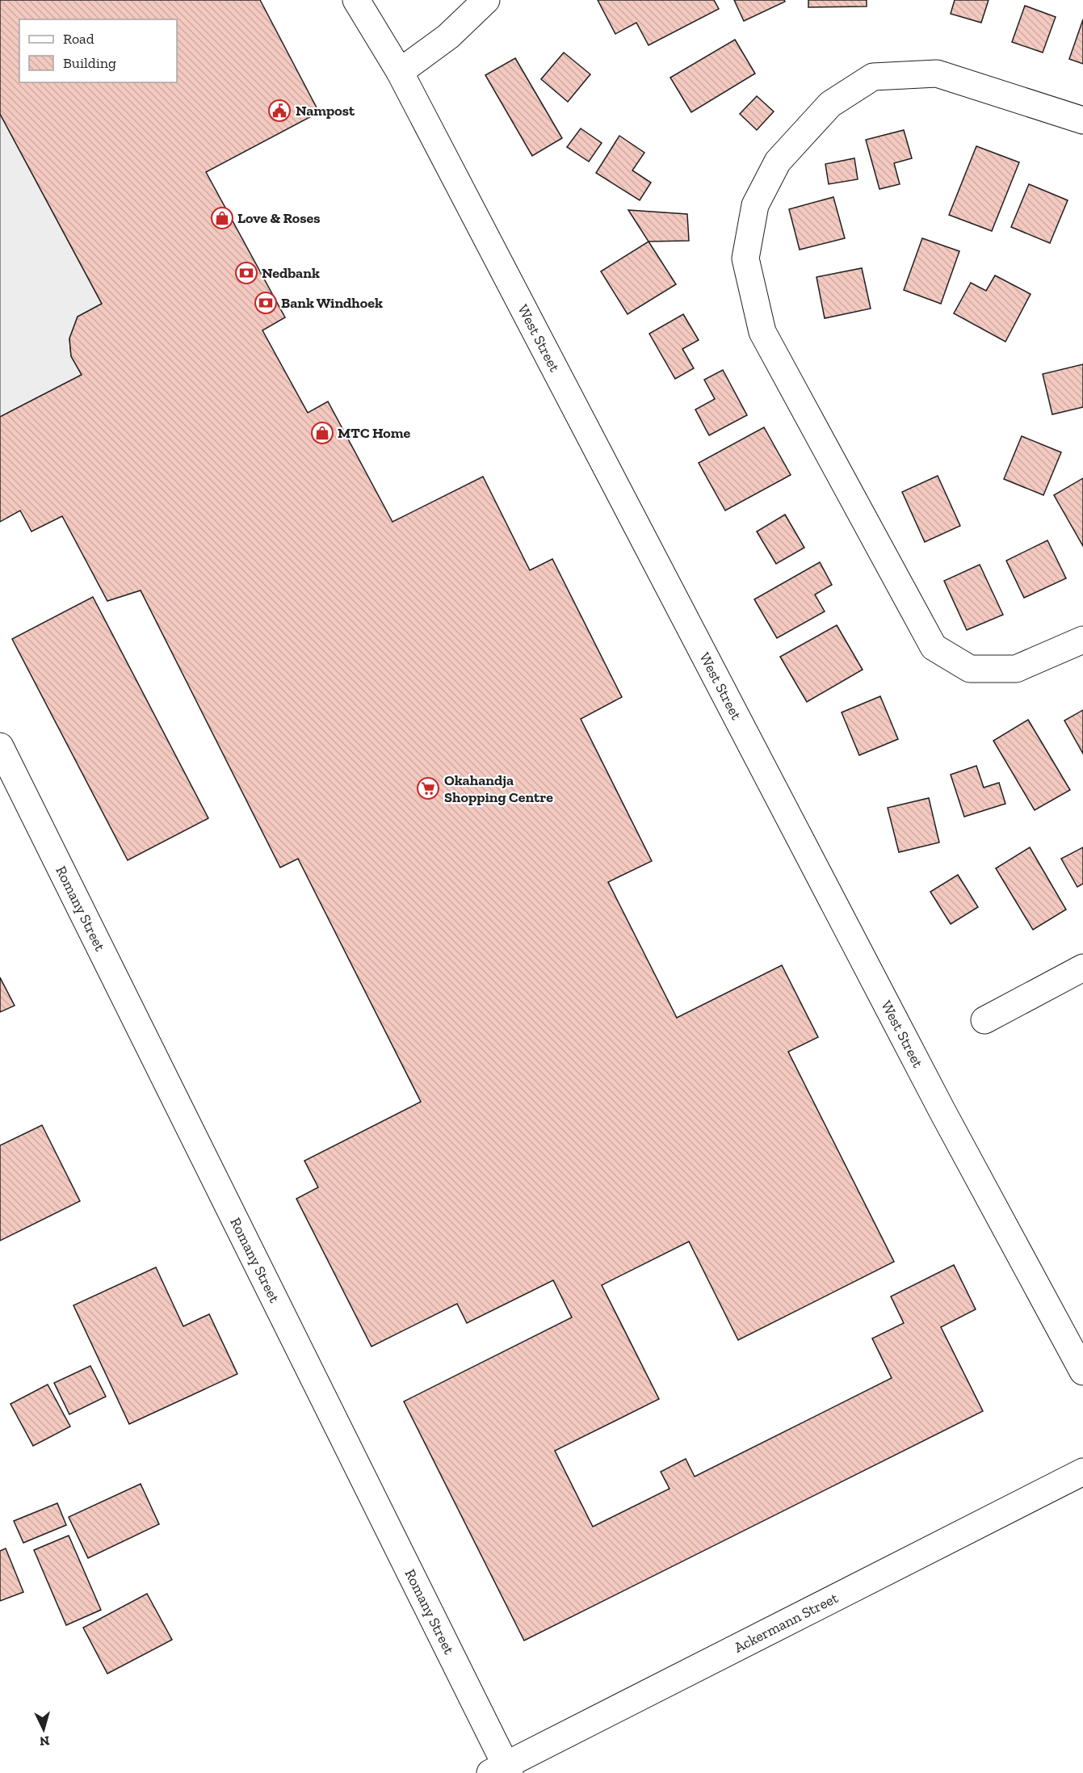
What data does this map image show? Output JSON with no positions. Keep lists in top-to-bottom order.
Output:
{
  "streets": {
    "street": ["West Street", "Romany Street", "Ackermann Street"]
  },
  "crossings": [
    ["Romany Street", "Ackermann Street"]
  ],
  "places": {
    "public building": ["Nampost"],
    "shop": ["Love & Roses", "MTC Home"],
    "bank": ["Nedbank", "Bank Windhoek"],
    "supermarket": ["Okahandja Shopping Centre"]
  },
  "legend": ["Road", "Building"],
  "north": "bottom"
}
